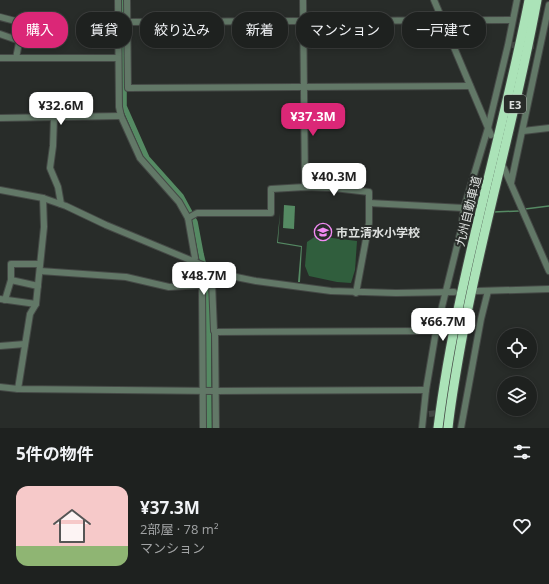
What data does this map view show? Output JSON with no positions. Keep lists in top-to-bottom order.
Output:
{
  "streets": {
    "highway": ["E3", "九州自動車道"]
  },
  "places": {
    "school or university": ["市立清水小学校"]
  },
  "page": {
    "chip": [
      "購入",
      "賃貸",
      "絞り込み",
      "新着",
      "マンション",
      "一戸建て"
    ],
    "price": [
      "¥32.6M",
      "¥37.3M",
      "¥40.3M",
      "¥48.7M",
      "¥66.7M"
    ],
    "heading": "5件の物件",
    "list": [
      {
        "name": "¥37.3M",
        "note": "2部屋 · 78 m² · マンション"
      }
    ]
  }
}
